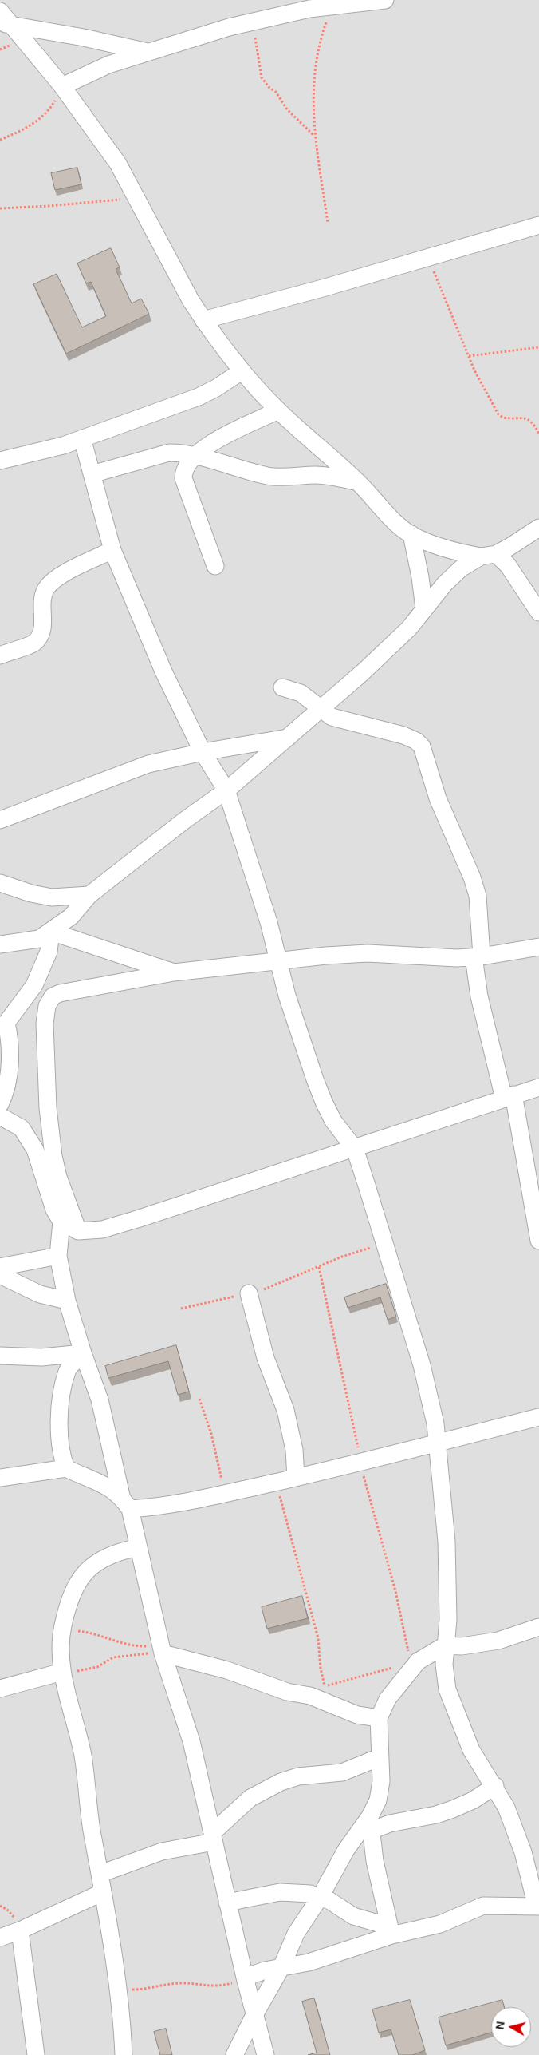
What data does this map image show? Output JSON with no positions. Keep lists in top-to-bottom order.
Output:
{
  "north": "left"
}
